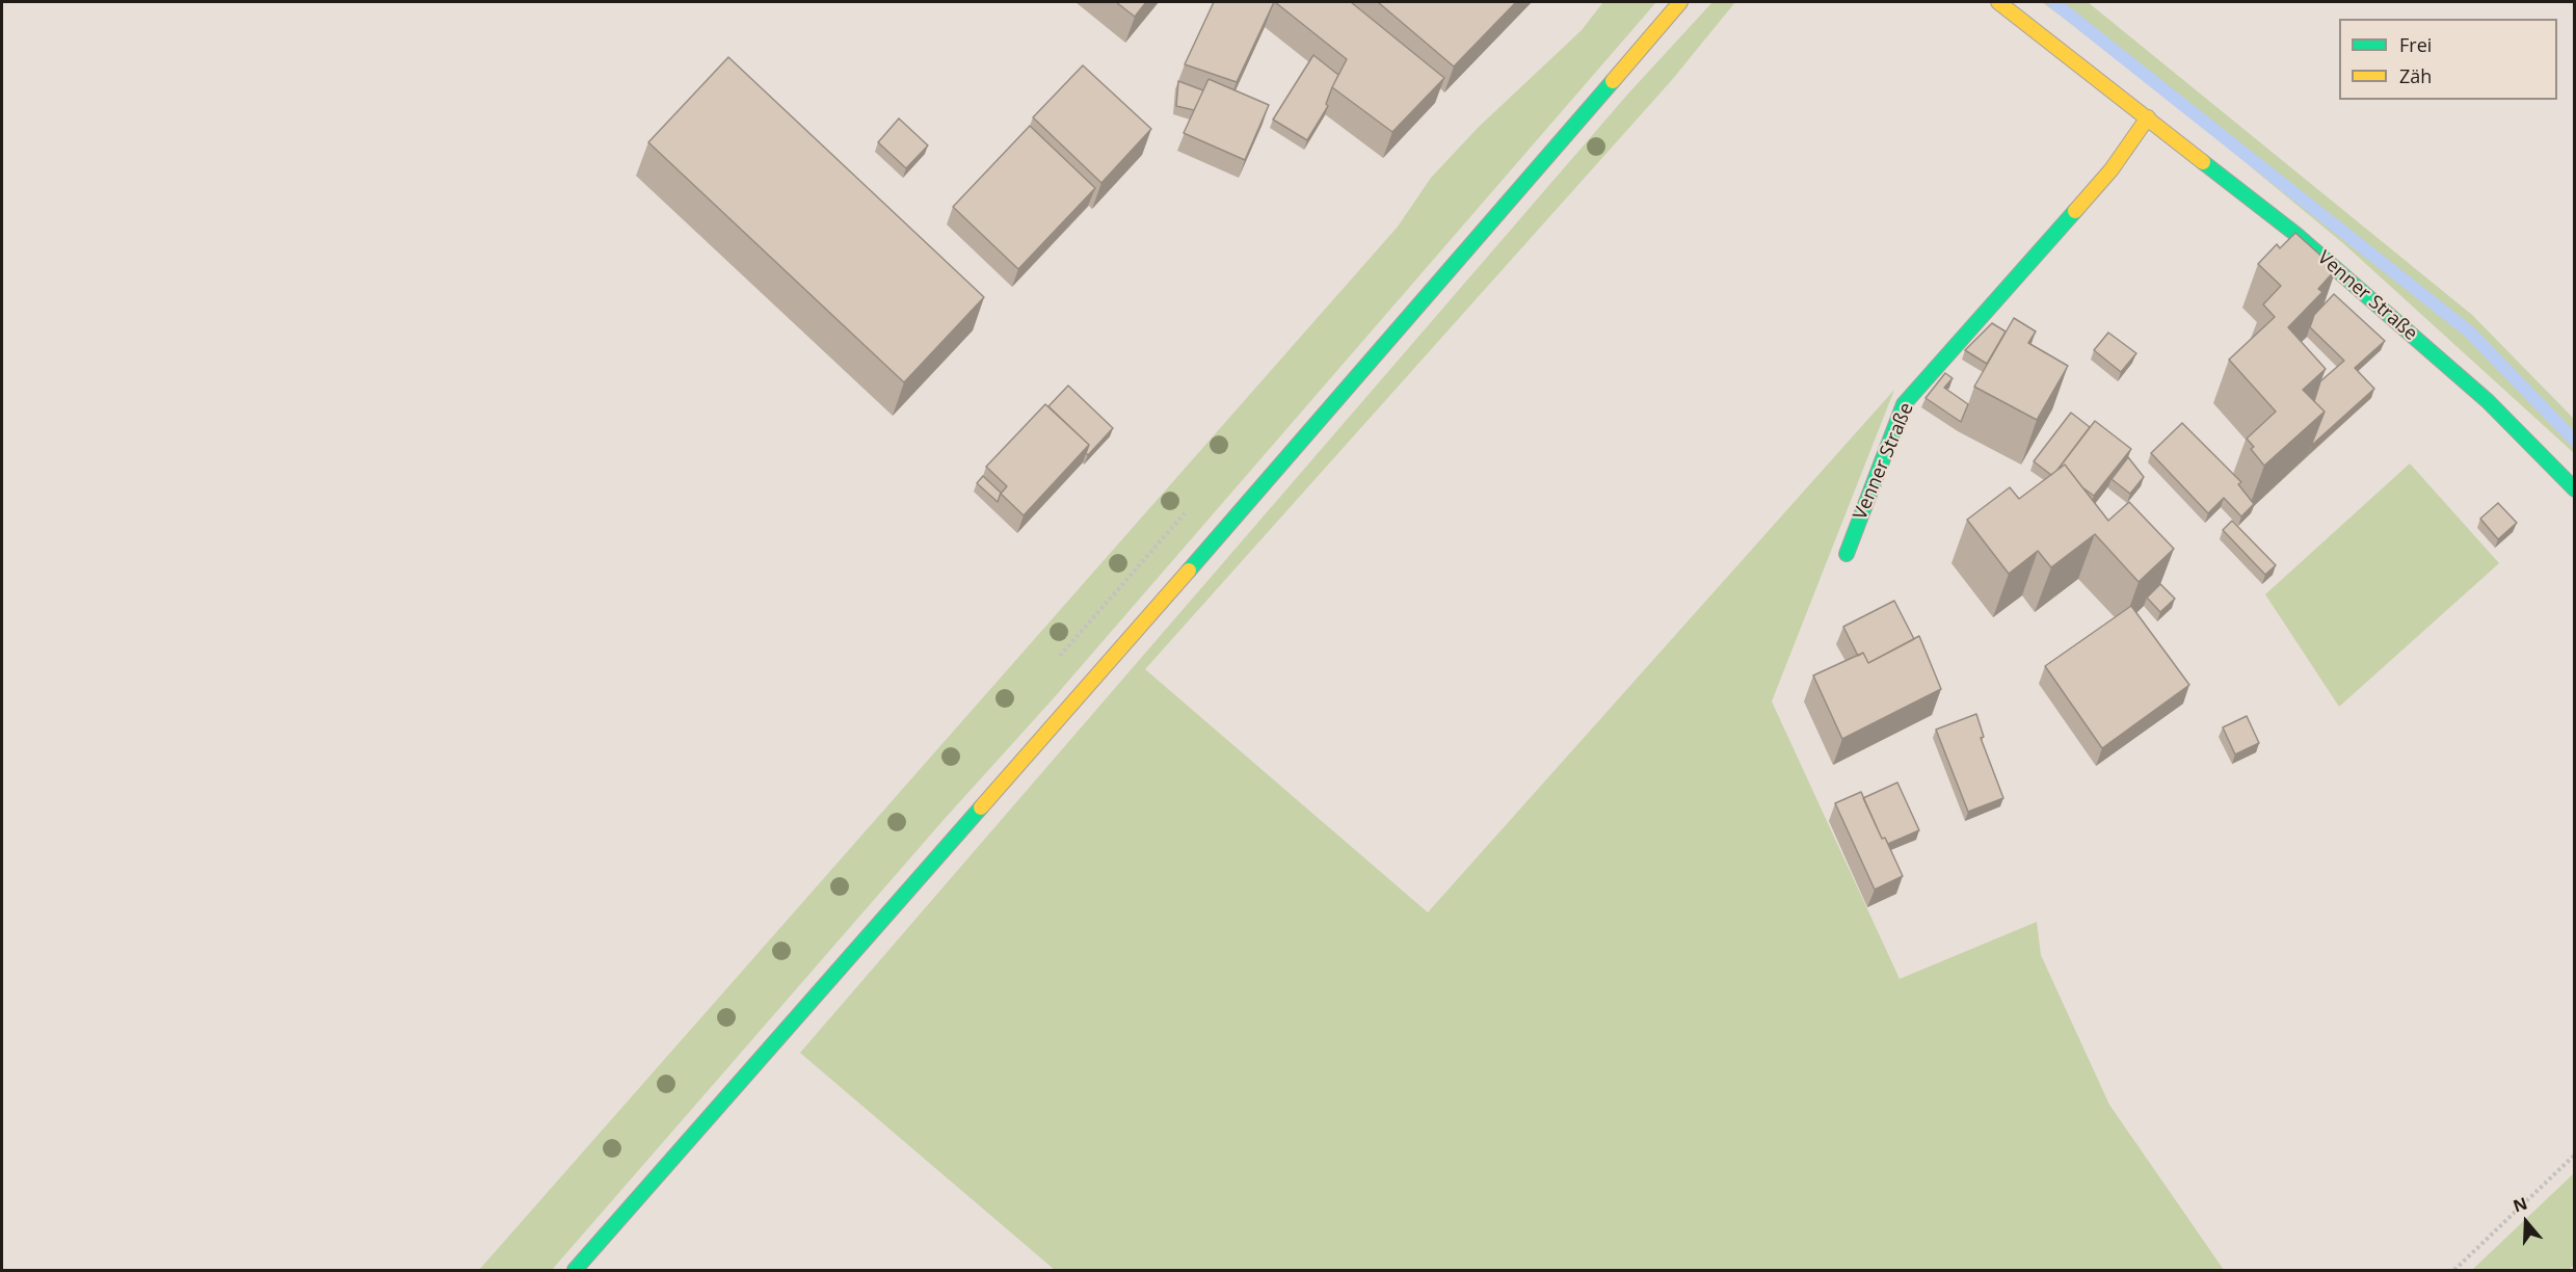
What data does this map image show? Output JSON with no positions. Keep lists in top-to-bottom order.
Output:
{
  "streets": {
    "street": ["Venner Straße"]
  },
  "legend": ["Frei", "Zäh"],
  "north": "top"
}
